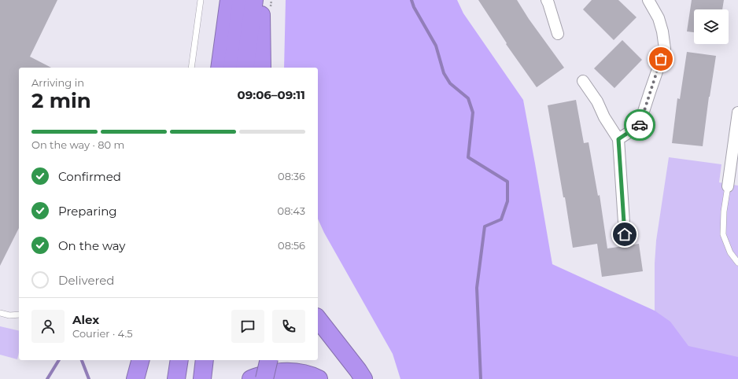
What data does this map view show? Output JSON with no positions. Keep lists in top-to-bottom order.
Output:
{
  "page": {
    "heading": ["2 min", "Arriving in", "09:06–09:11"],
    "panel": ["Alex", "Courier · 4.5"],
    "bar": "On the way · 80 m",
    "list": [
      ["Confirmed", "08:36"],
      ["Preparing", "08:43"],
      ["On the way", "08:56"],
      "Delivered"
    ]
  }
}
